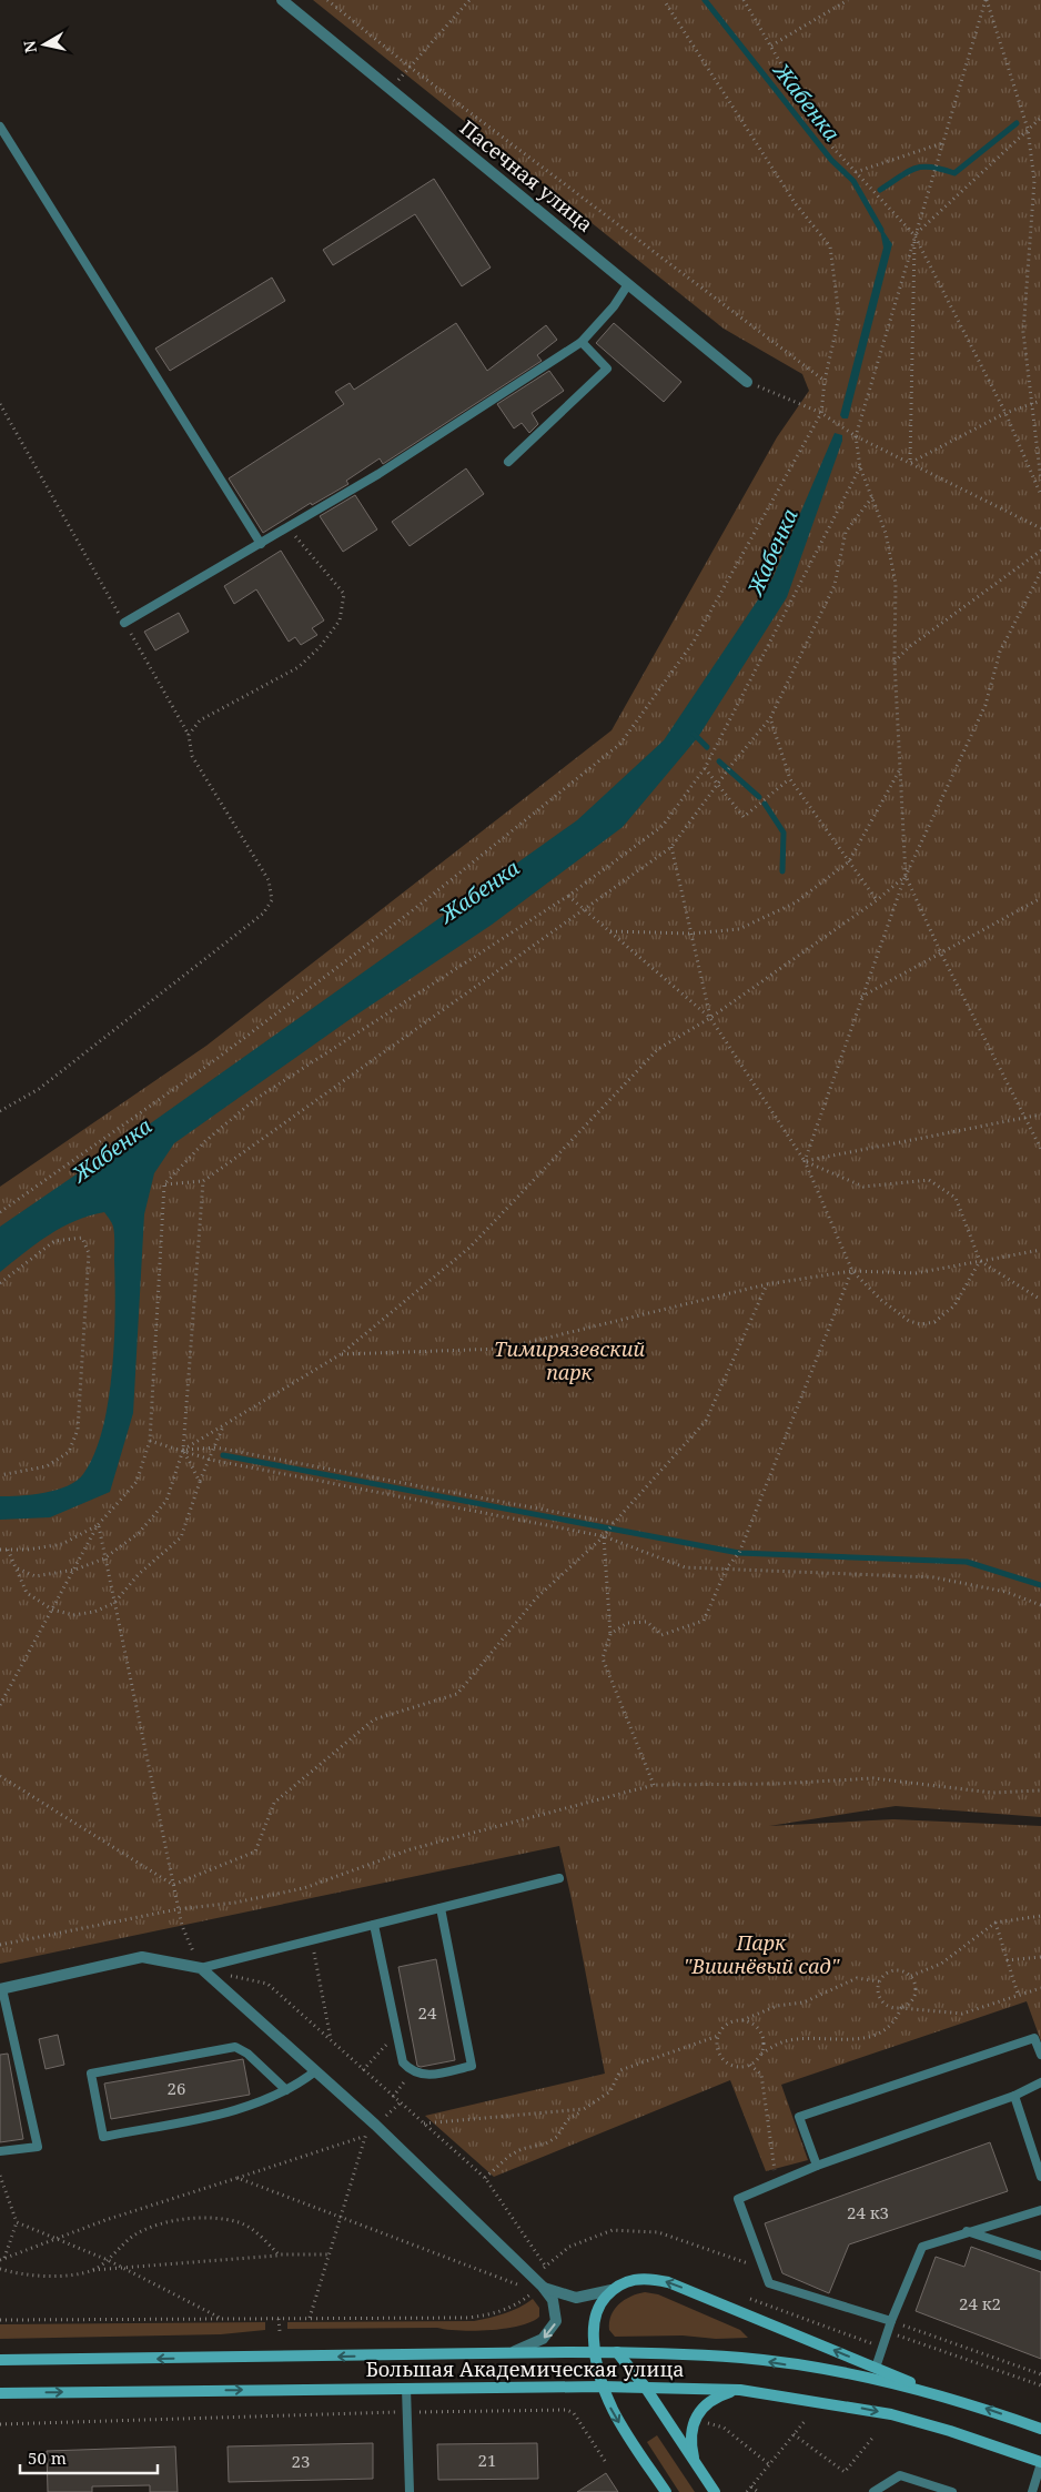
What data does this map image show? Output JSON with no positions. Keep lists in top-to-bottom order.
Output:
{
  "streets": {
    "main road": ["Большая Академическая улица"],
    "street": ["Пасечная улица"]
  },
  "water": ["Жабенка"],
  "parks": ["Тимирязевский парк", "Парк \"Вишнёвый сад\""],
  "house_numbers": [
    "24",
    "26",
    "24 к3",
    "24 к2",
    "21",
    "23"
  ],
  "scale_bar": "50 m",
  "north": "left"
}
